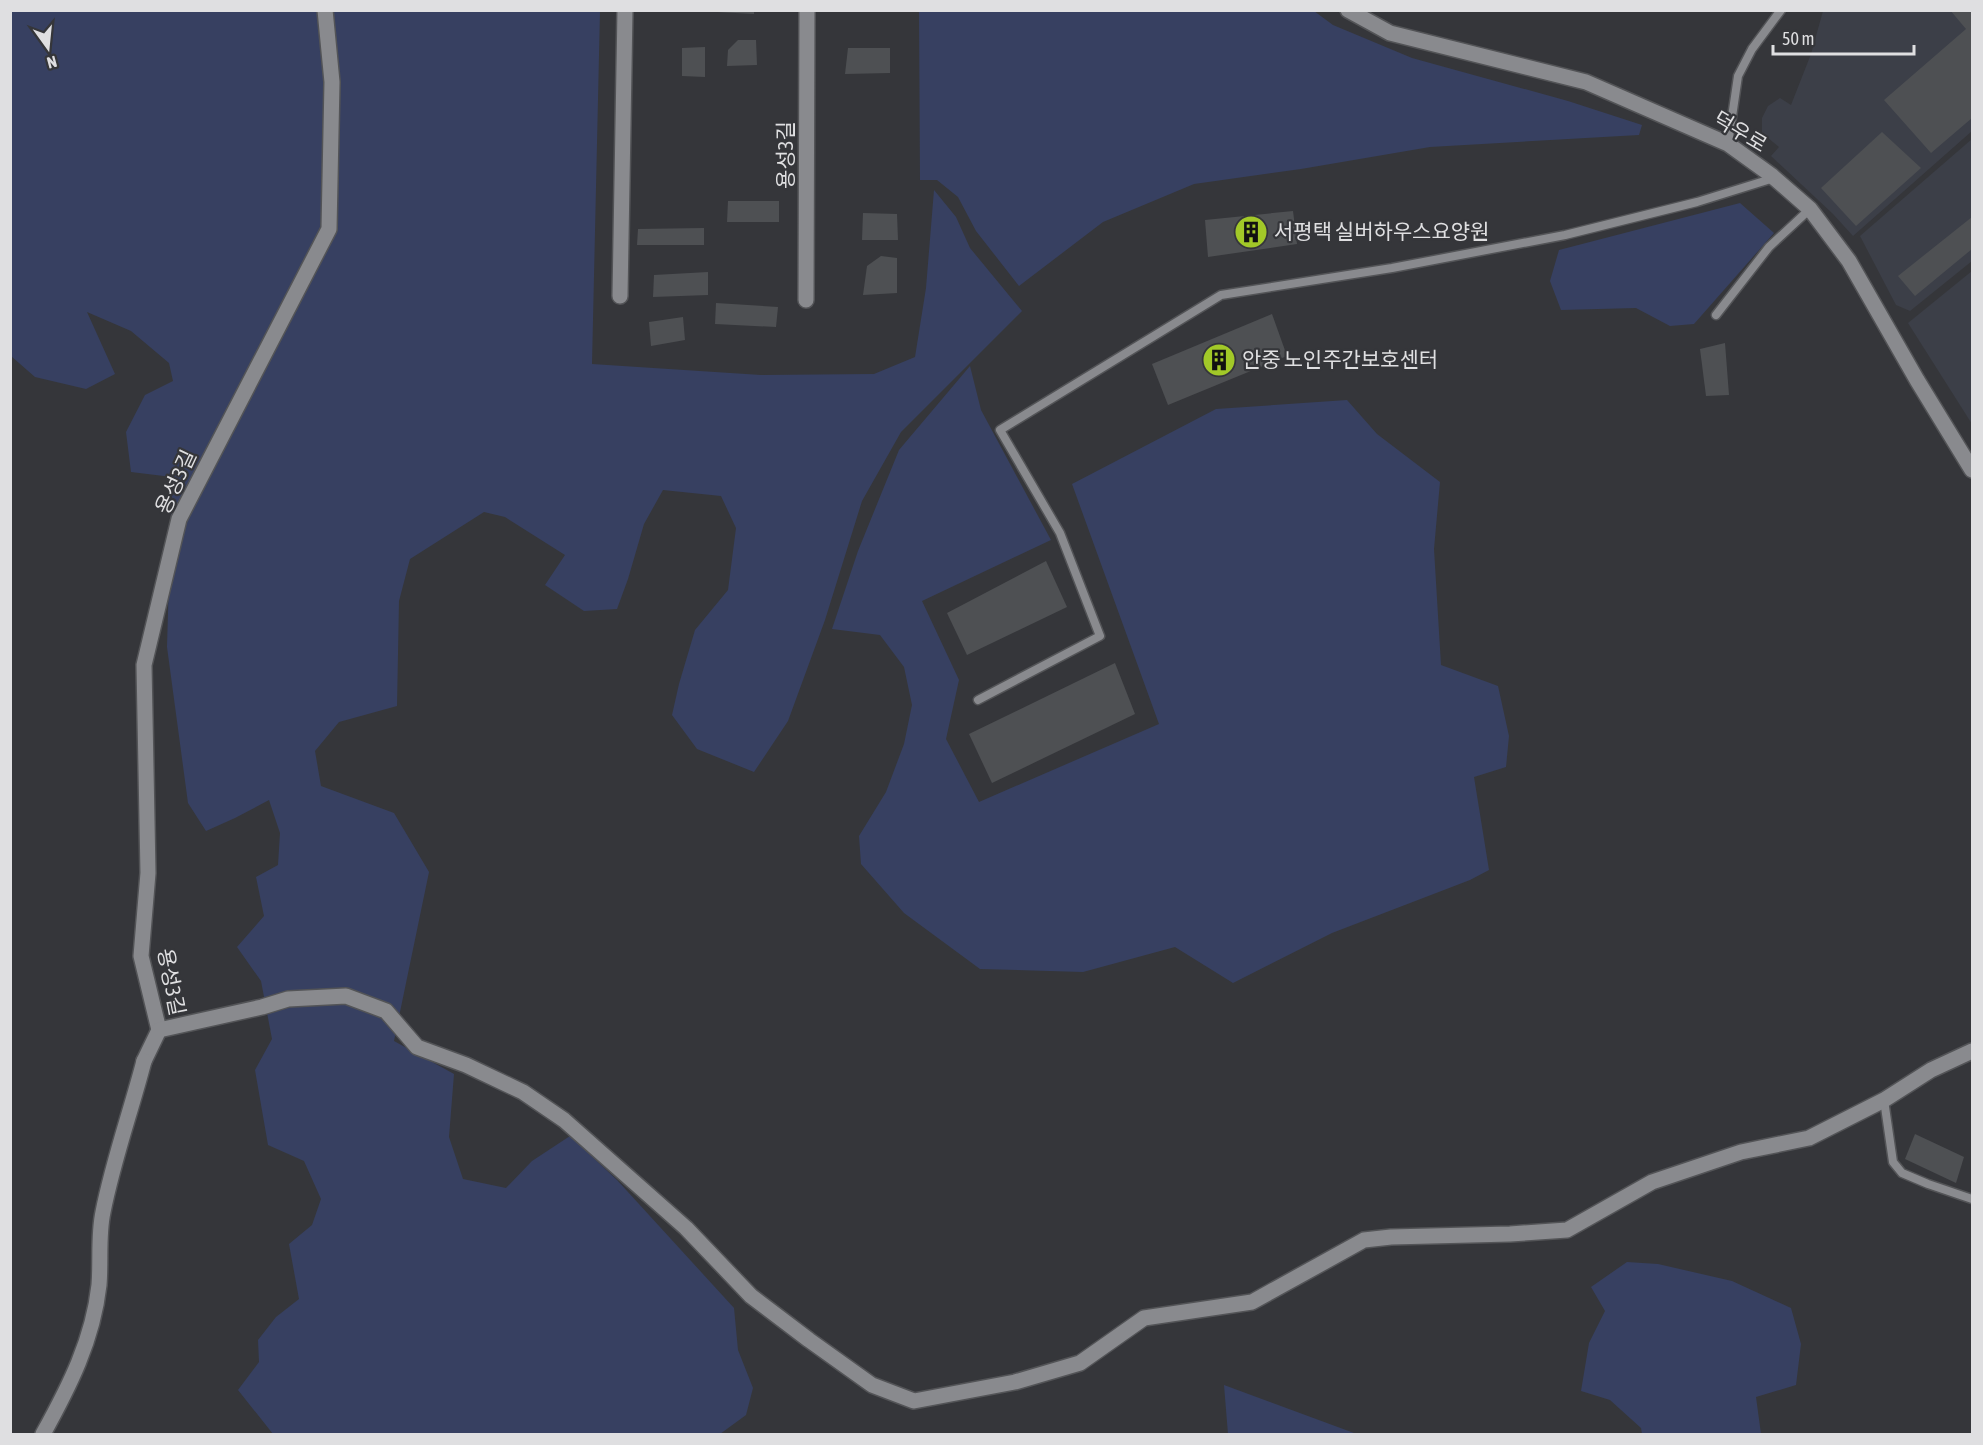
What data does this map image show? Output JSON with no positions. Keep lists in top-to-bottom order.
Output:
{
  "streets": {
    "street": ["덕우로", "용성3길"]
  },
  "places": {
    "building": ["서평택 실버하우스요양원", "안중 노인주간보호센터"]
  },
  "scale_bar": "50 m",
  "north": "bottom"
}
